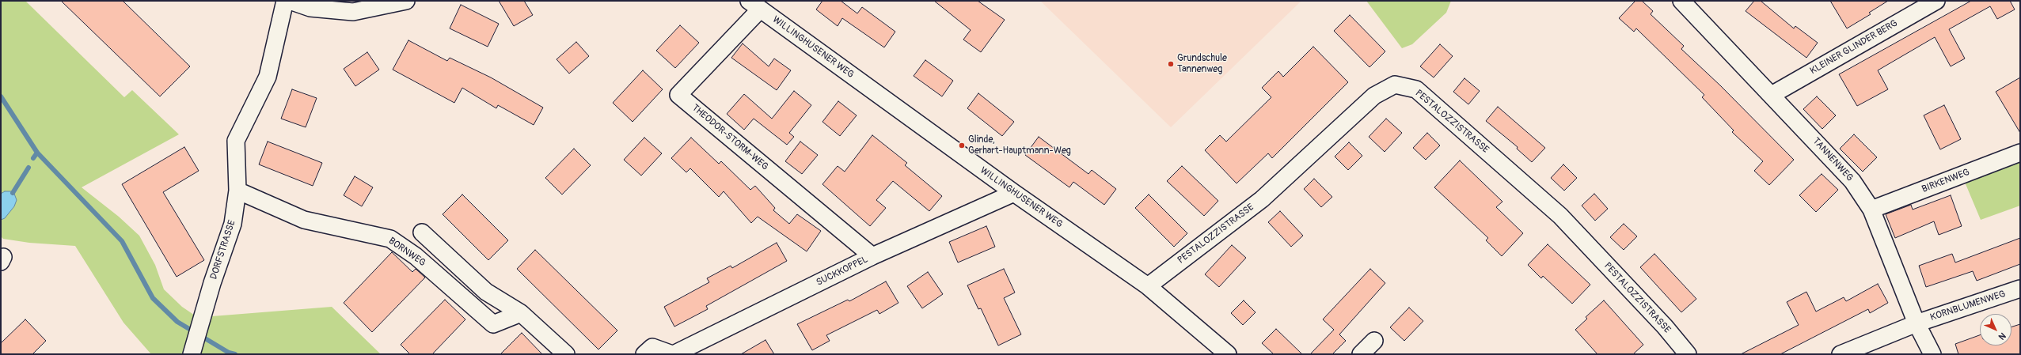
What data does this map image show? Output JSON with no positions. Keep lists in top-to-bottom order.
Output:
{
  "streets": {
    "street": [
      "WILLINGHUSENER WEG",
      "KLEINER GLINDER BERG",
      "PESTALOZZISTRASSE",
      "THEODOR-STORM-WEG",
      "TANNENWEG",
      "BIRKENWEG",
      "DORFSTRASSE",
      "BORNWEG",
      "SUCKKOPPEL",
      "KORNBLUMENWEG"
    ]
  },
  "crossings": [
    ["WILLINGHUSENER WEG", "PESTALOZZISTRASSE"],
    ["WILLINGHUSENER WEG", "THEODOR-STORM-WEG"],
    ["WILLINGHUSENER WEG", "SUCKKOPPEL"],
    ["KLEINER GLINDER BERG", "TANNENWEG"],
    ["THEODOR-STORM-WEG", "SUCKKOPPEL"],
    ["TANNENWEG", "BIRKENWEG"],
    ["TANNENWEG", "KORNBLUMENWEG"],
    ["DORFSTRASSE", "BORNWEG"]
  ],
  "places": ["Grundschule Tannenweg", "Glinde, Gerhart-Hauptmann-Weg"],
  "north": "bottom right"
}
